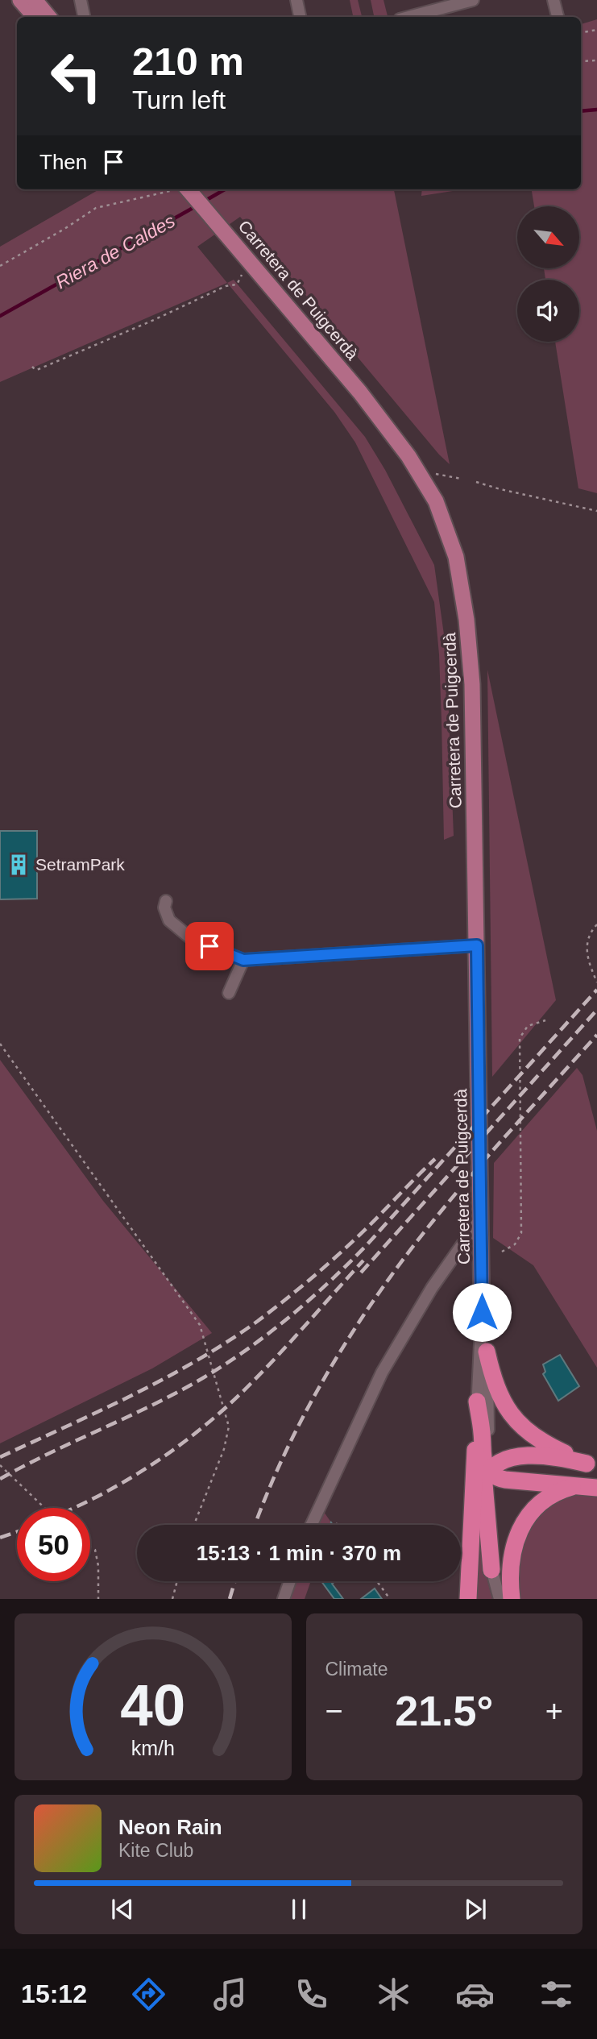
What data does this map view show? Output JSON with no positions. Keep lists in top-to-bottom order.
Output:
{
  "streets": {
    "main road": ["Carretera de Puigcerdà"]
  },
  "water": ["Riera de Caldes"],
  "places": {
    "building": ["SetramPark"]
  },
  "north": "bottom right",
  "page": {
    "turn": ["210 m", "Turn left"],
    "then": "Then",
    "limit": "50",
    "trip": "15:13 · 1 min · 370 m",
    "tile": "Climate",
    "heat": ["−", "21.5°", "+"],
    "song": ["Neon Rain", "Kite Club"],
    "tabs": "15:12",
    "gauge": ["40", "km/h"]
  }
}
